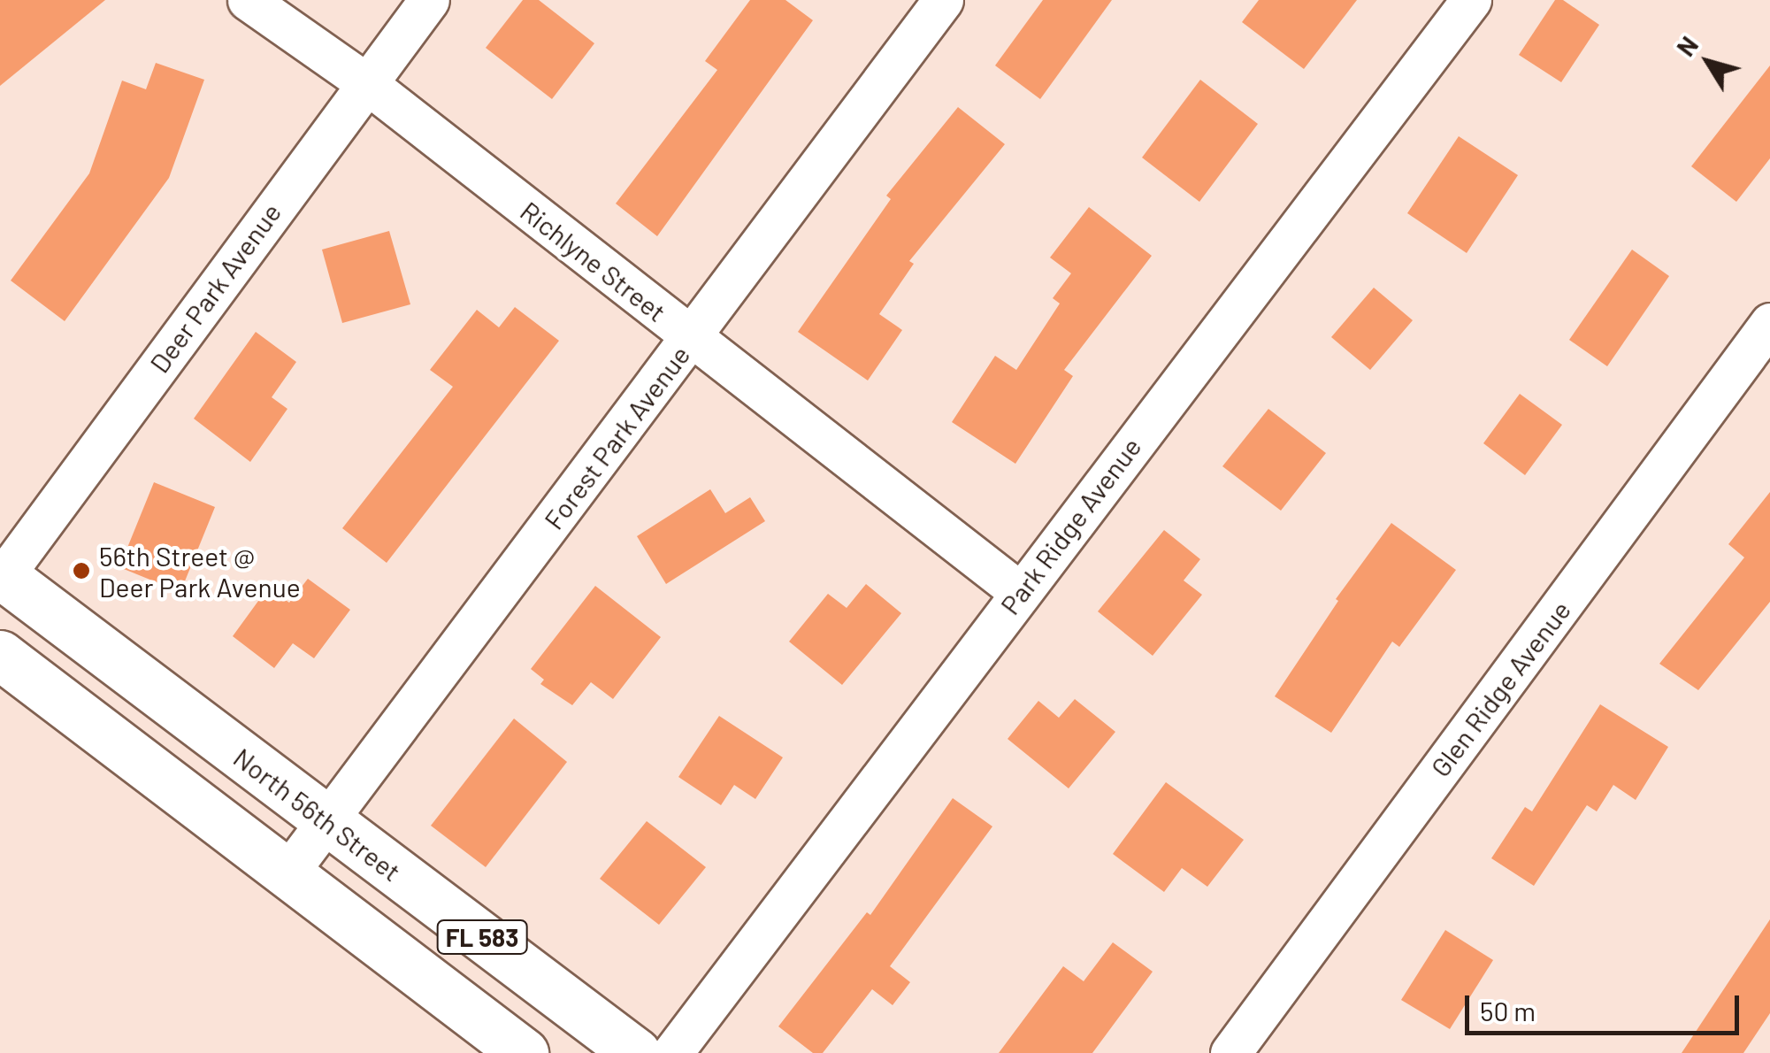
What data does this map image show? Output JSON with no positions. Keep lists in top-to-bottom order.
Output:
{
  "streets": {
    "main road": ["North 56th Street", "FL 583"],
    "street": [
      "Richlyne Street",
      "Deer Park Avenue",
      "Forest Park Avenue",
      "Park Ridge Avenue",
      "Glen Ridge Avenue"
    ]
  },
  "crossings": [
    ["Richlyne Street", "Deer Park Avenue"],
    ["Richlyne Street", "Forest Park Avenue"],
    ["Richlyne Street", "Park Ridge Avenue"],
    ["Deer Park Avenue", "North 56th Street"],
    ["Forest Park Avenue", "North 56th Street"],
    ["Forest Park Avenue", "FL 583"]
  ],
  "places": ["56th Street @ Deer Park Avenue"],
  "scale_bar": "50 m",
  "north": "top left"
}
